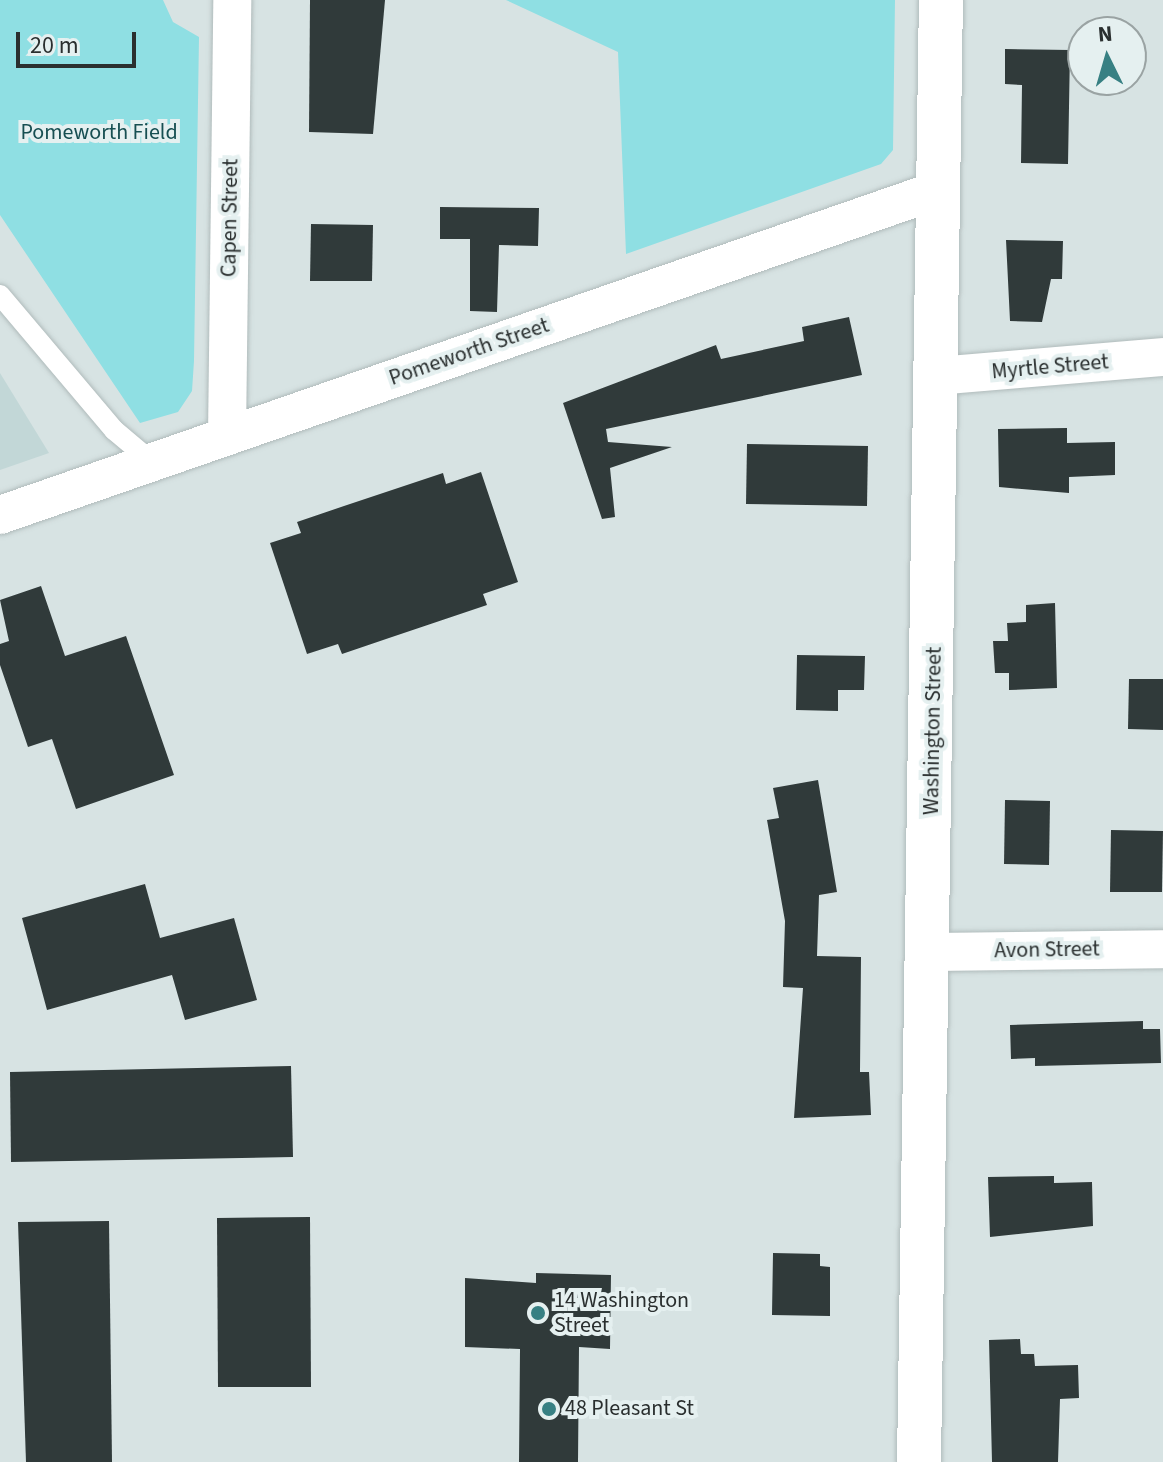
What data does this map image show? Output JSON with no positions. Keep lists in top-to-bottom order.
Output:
{
  "streets": {
    "street": [
      "Capen Street",
      "Pomeworth Street",
      "Myrtle Street",
      "Washington Street",
      "Avon Street"
    ]
  },
  "crossings": [
    ["Capen Street", "Pomeworth Street"],
    ["Pomeworth Street", "Washington Street"],
    ["Myrtle Street", "Washington Street"],
    ["Washington Street", "Avon Street"]
  ],
  "parks": ["Pomeworth Field"],
  "places": ["14 Washington Street", "48 Pleasant St"],
  "scale_bar": "20 m",
  "north": "top"
}
